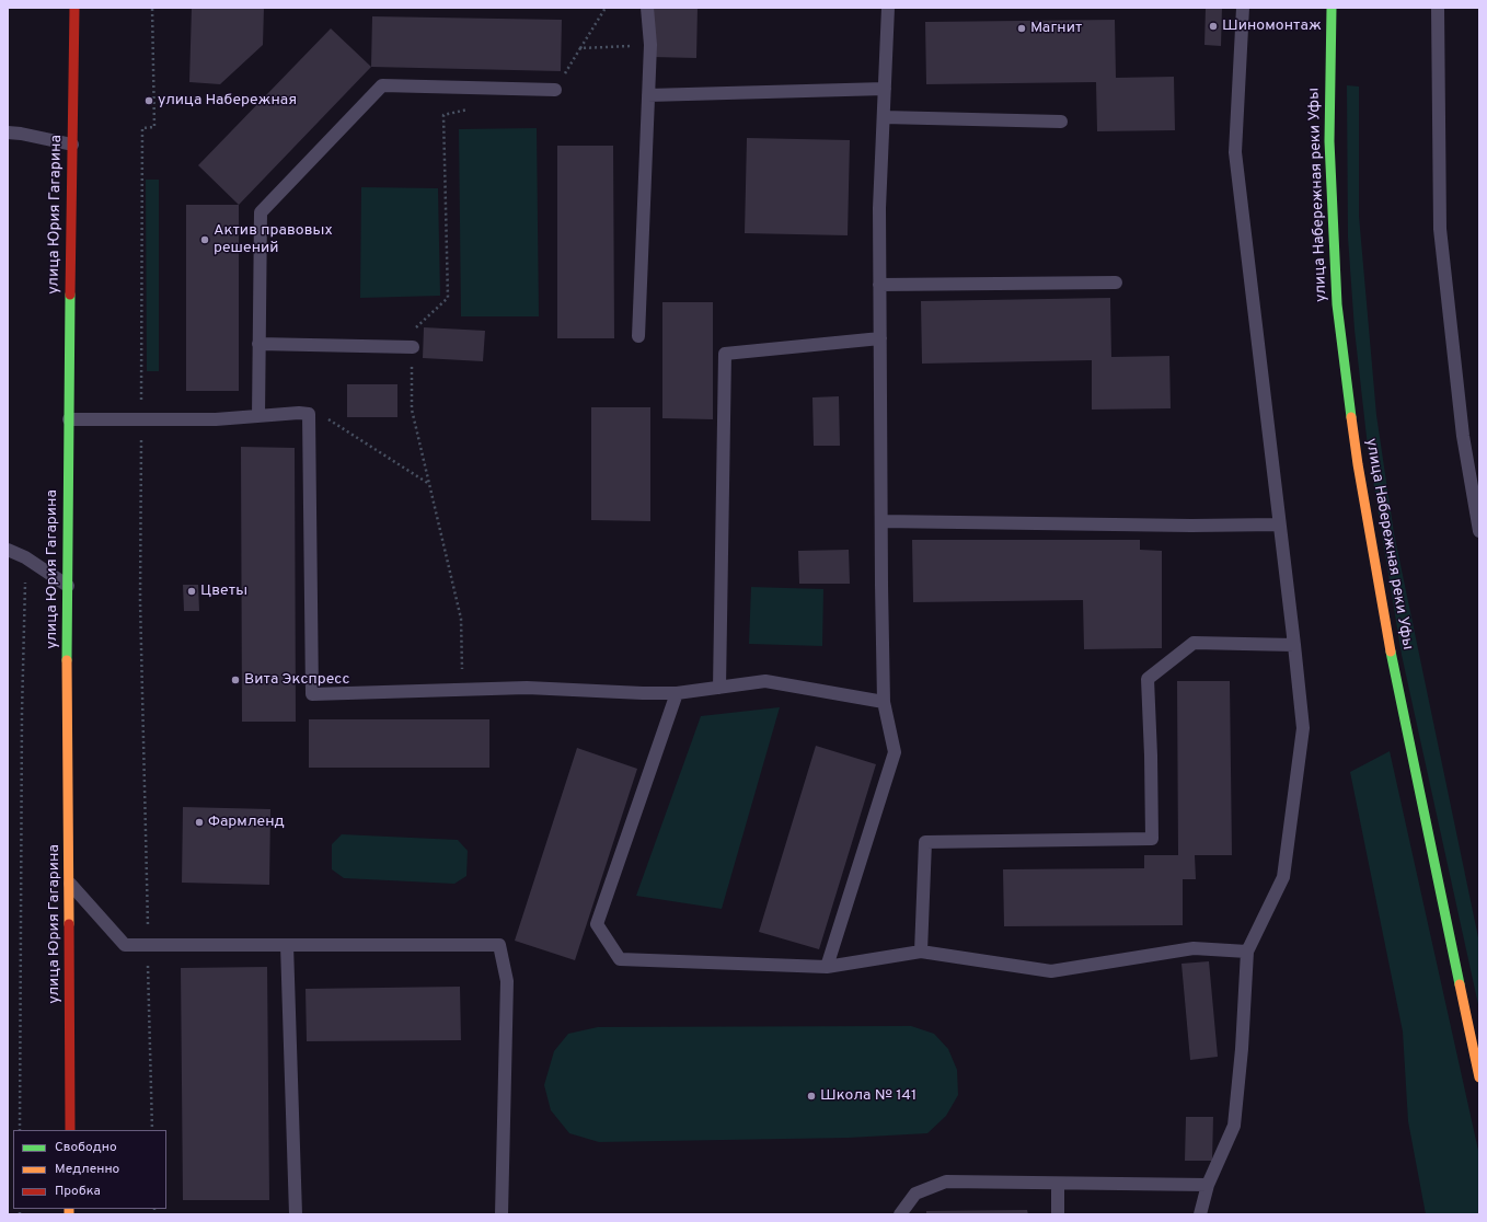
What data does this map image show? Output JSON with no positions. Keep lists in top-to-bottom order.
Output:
{
  "streets": {
    "main road": ["улица Набережная реки Уфы", "улица Юрия Гагарина"]
  },
  "places": [
    "Шиномонтаж",
    "Магнит",
    "улица Набережная",
    "Актив правовых решений",
    "Цветы",
    "Вита Экспресс",
    "Фармленд",
    "Школа № 141"
  ],
  "legend": ["Свободно", "Медленно", "Пробка"]
}
